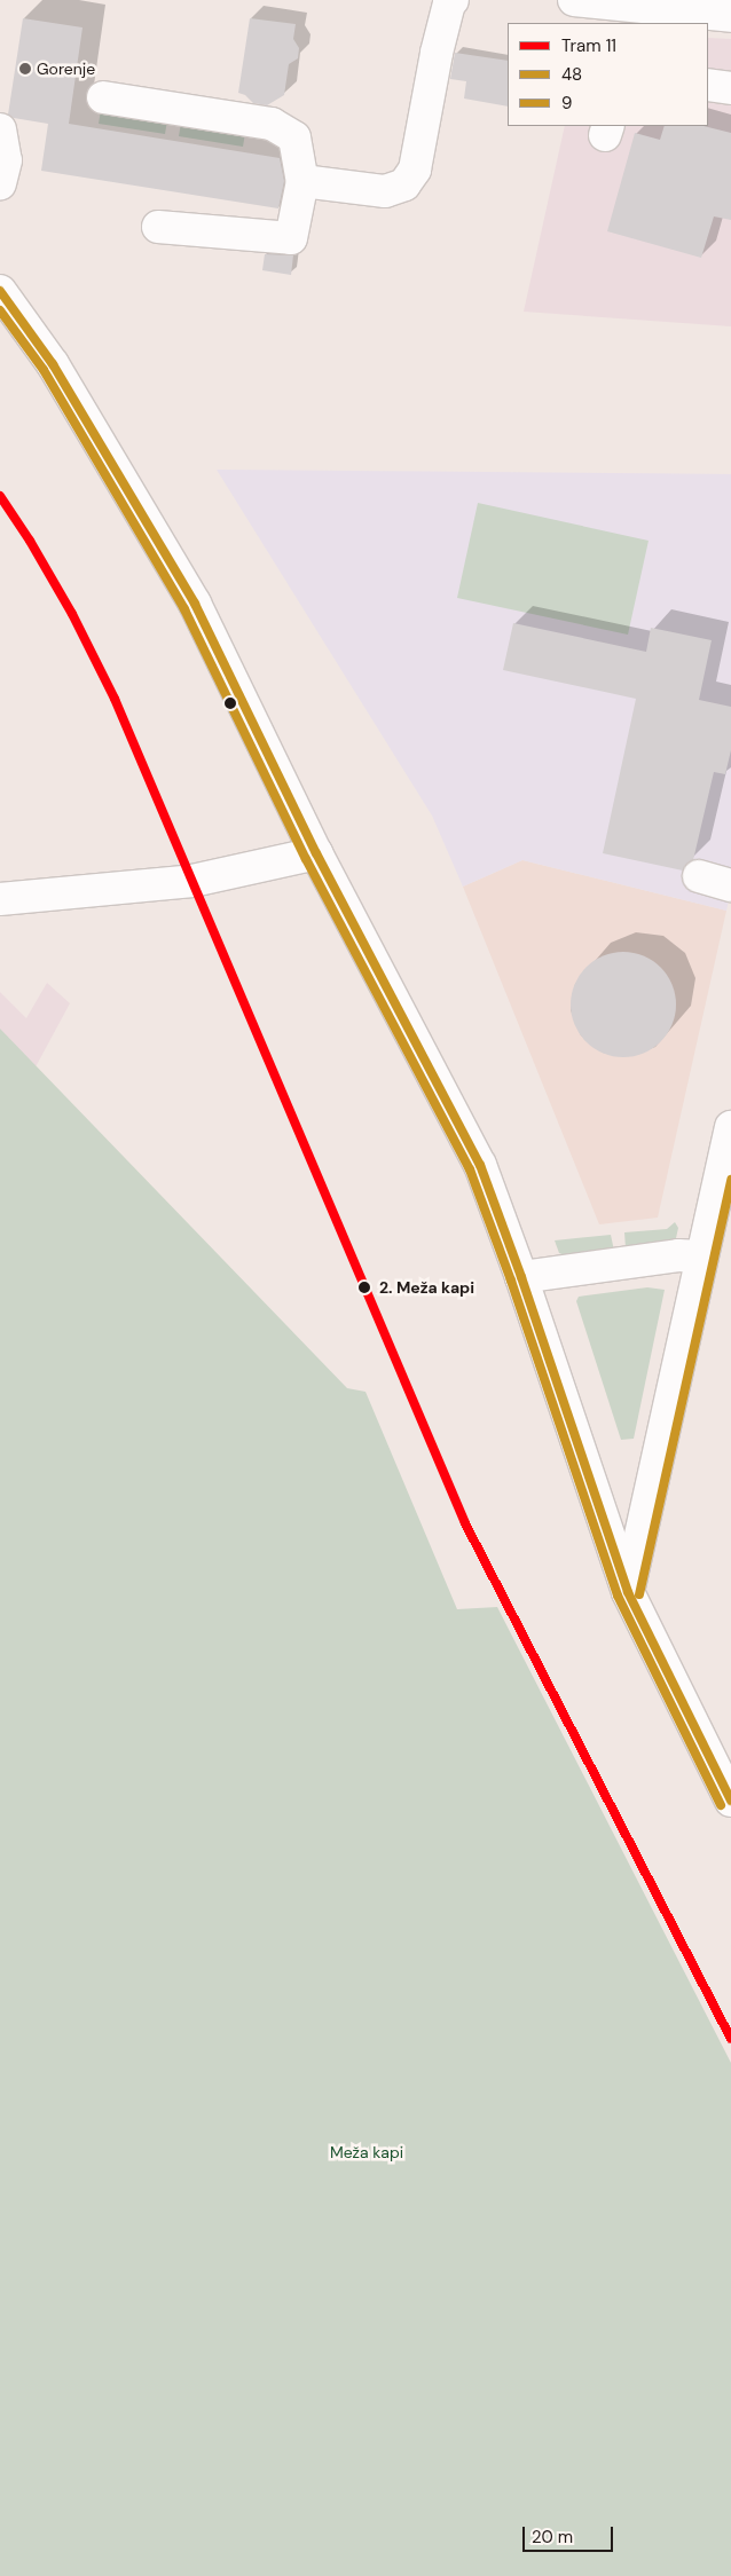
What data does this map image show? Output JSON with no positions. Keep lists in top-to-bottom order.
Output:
{
  "parks": ["Meža kapi"],
  "places": ["Gorenje", "2. Meža kapi"],
  "lines": ["transit line 48", "transit line 9", "tram line 11"],
  "legend": ["Tram 11", "48", "9"],
  "scale_bar": "20 m"
}
